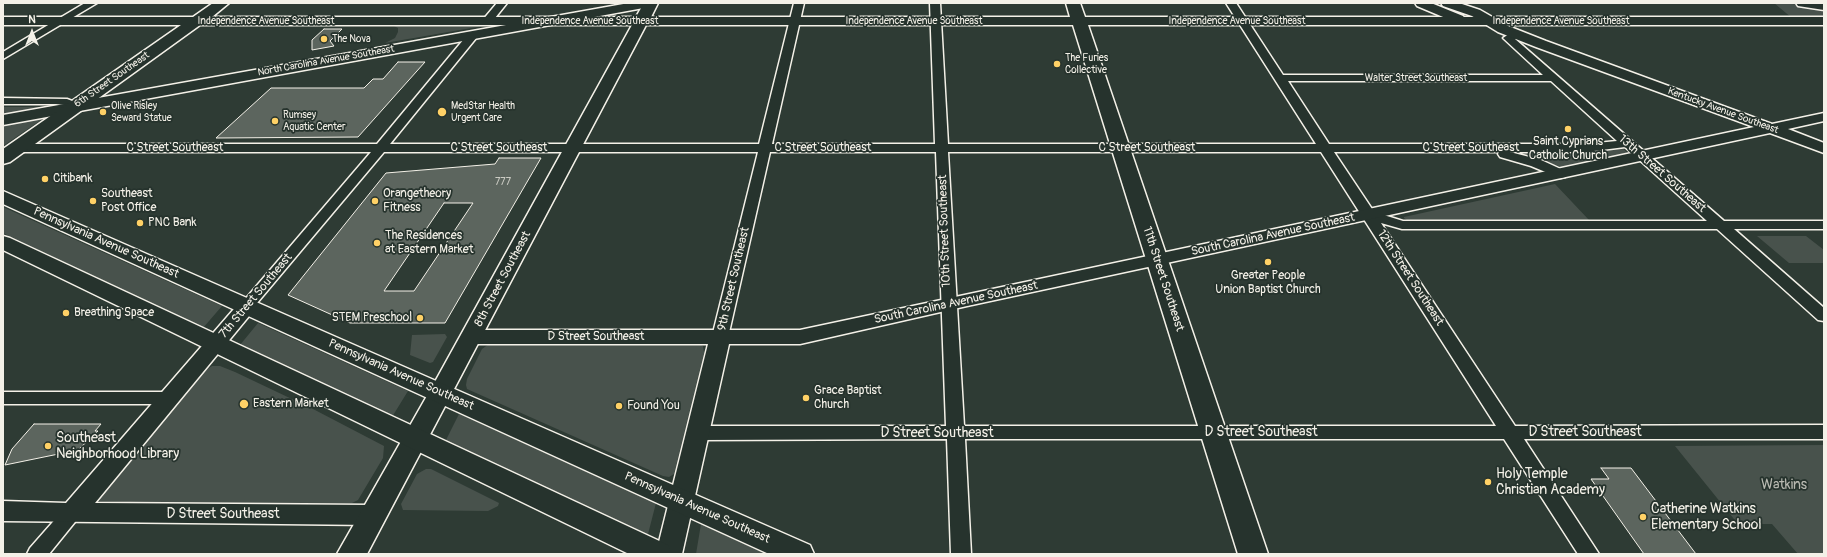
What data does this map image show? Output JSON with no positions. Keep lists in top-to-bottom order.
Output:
{
  "streets": {
    "main road": [
      "Independence Avenue Southeast",
      "6th Street Southeast",
      "Pennsylvania Avenue Southeast",
      "8th Street Southeast",
      "11th Street Southeast"
    ],
    "street": [
      "North Carolina Avenue Southeast",
      "Walter Street Southeast",
      "Kentucky Avenue Southeast",
      "C Street Southeast",
      "13th Street Southeast",
      "10th Street Southeast",
      "South Carolina Avenue Southeast",
      "12th Street Southeast",
      "9th Street Southeast",
      "7th Street Southeast",
      "D Street Southeast"
    ]
  },
  "crossings": [
    ["Independence Avenue Southeast", "North Carolina Avenue Southeast"],
    ["Independence Avenue Southeast", "6th Street Southeast"],
    ["Independence Avenue Southeast", "Kentucky Avenue Southeast"],
    ["Independence Avenue Southeast", "10th Street Southeast"],
    ["Independence Avenue Southeast", "12th Street Southeast"],
    ["Independence Avenue Southeast", "8th Street Southeast"],
    ["Independence Avenue Southeast", "9th Street Southeast"],
    ["Independence Avenue Southeast", "11th Street Southeast"],
    ["North Carolina Avenue Southeast", "6th Street Southeast"],
    ["North Carolina Avenue Southeast", "8th Street Southeast"],
    ["North Carolina Avenue Southeast", "7th Street Southeast"],
    ["Walter Street Southeast", "13th Street Southeast"],
    ["Walter Street Southeast", "12th Street Southeast"],
    ["6th Street Southeast", "C Street Southeast"],
    ["Kentucky Avenue Southeast", "13th Street Southeast"],
    ["Kentucky Avenue Southeast", "South Carolina Avenue Southeast"],
    ["C Street Southeast", "13th Street Southeast"],
    ["C Street Southeast", "10th Street Southeast"],
    ["C Street Southeast", "12th Street Southeast"],
    ["C Street Southeast", "8th Street Southeast"],
    ["C Street Southeast", "9th Street Southeast"],
    ["C Street Southeast", "11th Street Southeast"],
    ["C Street Southeast", "7th Street Southeast"],
    ["13th Street Southeast", "South Carolina Avenue Southeast"],
    ["10th Street Southeast", "South Carolina Avenue Southeast"],
    ["10th Street Southeast", "D Street Southeast"],
    ["South Carolina Avenue Southeast", "12th Street Southeast"],
    ["South Carolina Avenue Southeast", "9th Street Southeast"],
    ["South Carolina Avenue Southeast", "11th Street Southeast"],
    ["South Carolina Avenue Southeast", "D Street Southeast"],
    ["Pennsylvania Avenue Southeast", "8th Street Southeast"],
    ["Pennsylvania Avenue Southeast", "9th Street Southeast"],
    ["Pennsylvania Avenue Southeast", "7th Street Southeast"],
    ["12th Street Southeast", "D Street Southeast"],
    ["8th Street Southeast", "D Street Southeast"],
    ["9th Street Southeast", "D Street Southeast"],
    ["11th Street Southeast", "D Street Southeast"],
    ["7th Street Southeast", "D Street Southeast"]
  ],
  "parks": ["Watkins"],
  "places": [
    "The Nova",
    "The Furies Collective",
    "Olive Risley Seward Statue",
    "MedStar Health Urgent Care",
    "Rumsey Aquatic Center",
    "Saint Cyprians Catholic Church",
    "Citibank",
    "Southeast Post Office",
    "Orangetheory Fitness",
    "PNC Bank",
    "The Residences at Eastern Market",
    "Greater People Union Baptist Church",
    "Breathing Space",
    "STEM Preschool",
    "Grace Baptist Church",
    "Eastern Market",
    "Found You",
    "Southeast Neighborhood Library",
    "Holy Temple Christian Academy",
    "Catherine Watkins Elementary School"
  ],
  "house_numbers": ["777"],
  "north": "top"
}
